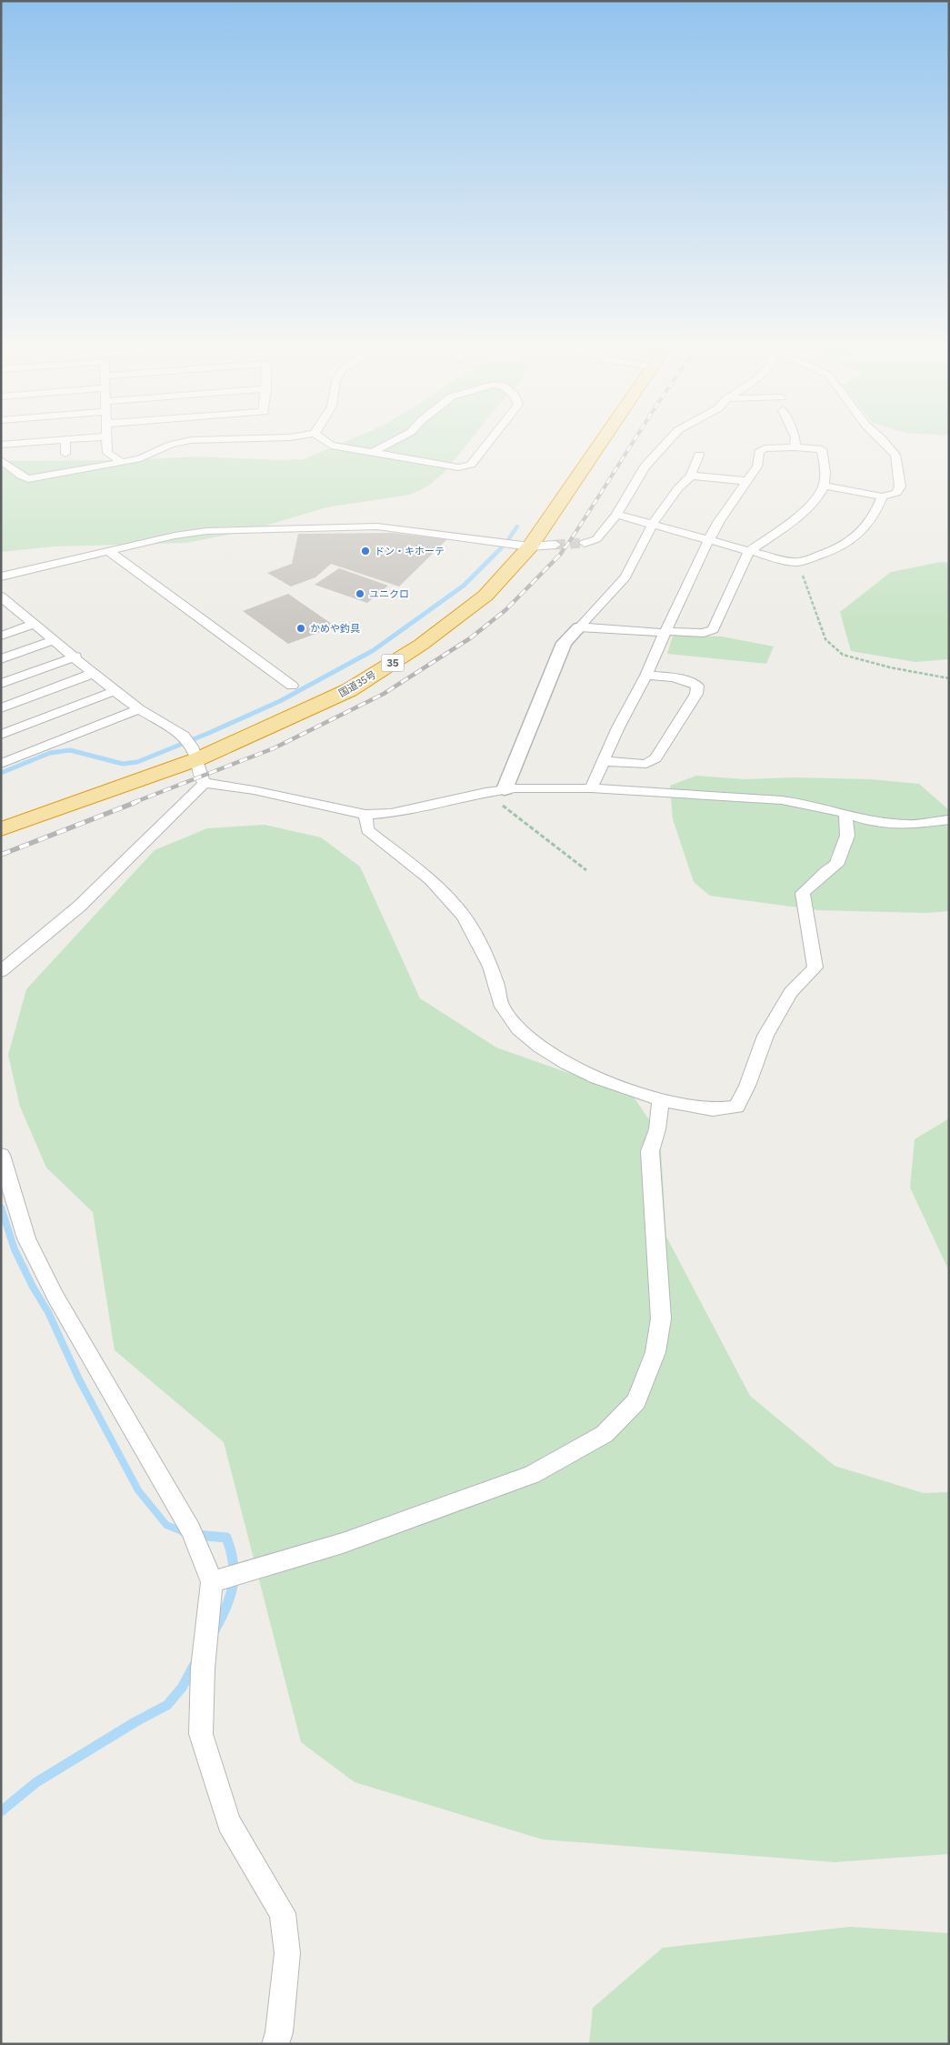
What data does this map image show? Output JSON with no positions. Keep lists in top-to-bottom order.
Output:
{
  "streets": {
    "highway": ["35", "国道35号"]
  },
  "places": ["ドン・キホーテ", "ユニクロ", "かめや釣具"]
}
